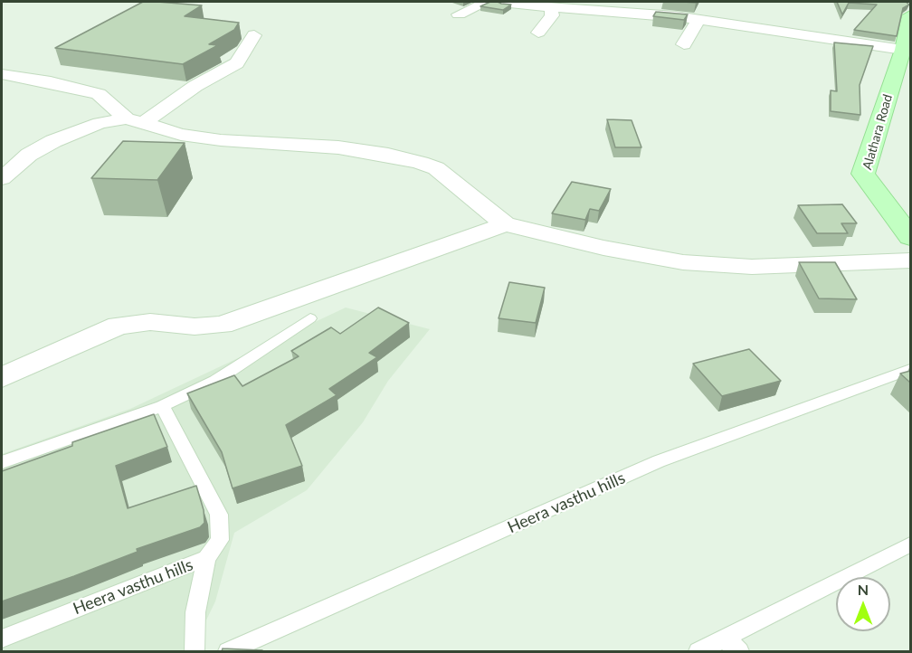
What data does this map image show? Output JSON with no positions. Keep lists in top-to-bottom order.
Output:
{
  "streets": {
    "street": ["Alathara Road"],
    "lane": ["Heera vasthu hills"]
  },
  "north": "top"
}
